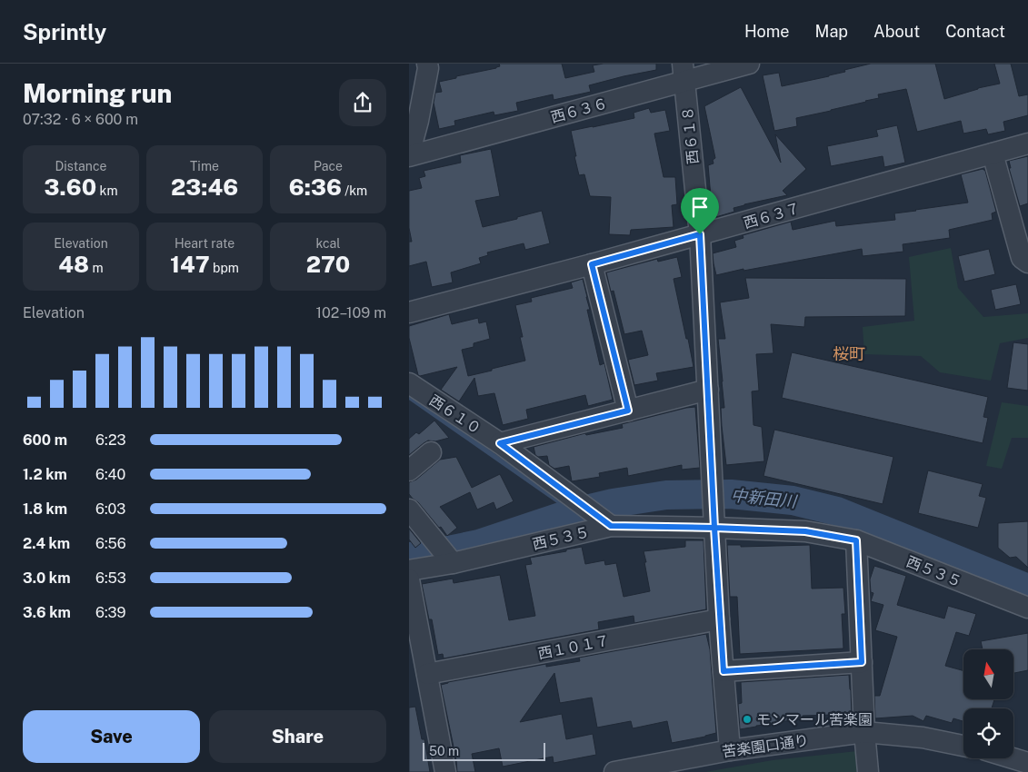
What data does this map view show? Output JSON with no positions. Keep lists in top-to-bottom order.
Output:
{
  "streets": {
    "street": [
      "西６３６",
      "西６１８",
      "西６３７",
      "西６１０",
      "西５３５",
      "西１０１７",
      "苦楽園口通り"
    ]
  },
  "crossings": [
    ["西６３６", "西６１８"],
    ["西６１８", "西６３７"],
    ["西６１８", "西５３５"],
    ["西６１８", "西１０１７"],
    ["西６１８", "苦楽園口通り"],
    ["西６１０", "西５３５"]
  ],
  "districts": ["桜町"],
  "water": ["中新田川"],
  "places": ["モンマール苦楽園"],
  "scale_bar": "50 m",
  "north": "top",
  "page": {
    "header": "Sprintly",
    "nav": [
      "Home",
      "Map",
      "About",
      "Contact"
    ],
    "heading": ["Morning run", "07:32 · 6 × 600 m"],
    "stats": [
      ["Distance", "3.60 km"],
      ["Time", "23:46"],
      ["Pace", "6:36 /km"],
      ["Elevation", "48 m"],
      ["Heart rate", "147 bpm"],
      ["kcal", "270"]
    ],
    "chart": ["Elevation", "102–109 m"],
    "list": [
      {
        "name": "600 m",
        "note": "6:23"
      },
      {
        "name": "1.2 km",
        "note": "6:40"
      },
      {
        "name": "1.8 km",
        "note": "6:03"
      },
      {
        "name": "2.4 km",
        "note": "6:56"
      },
      {
        "name": "3.0 km",
        "note": "6:53"
      },
      {
        "name": "3.6 km",
        "note": "6:39"
      }
    ],
    "buttons": ["Save", "Share"],
    "scale": "50 m"
  }
}
